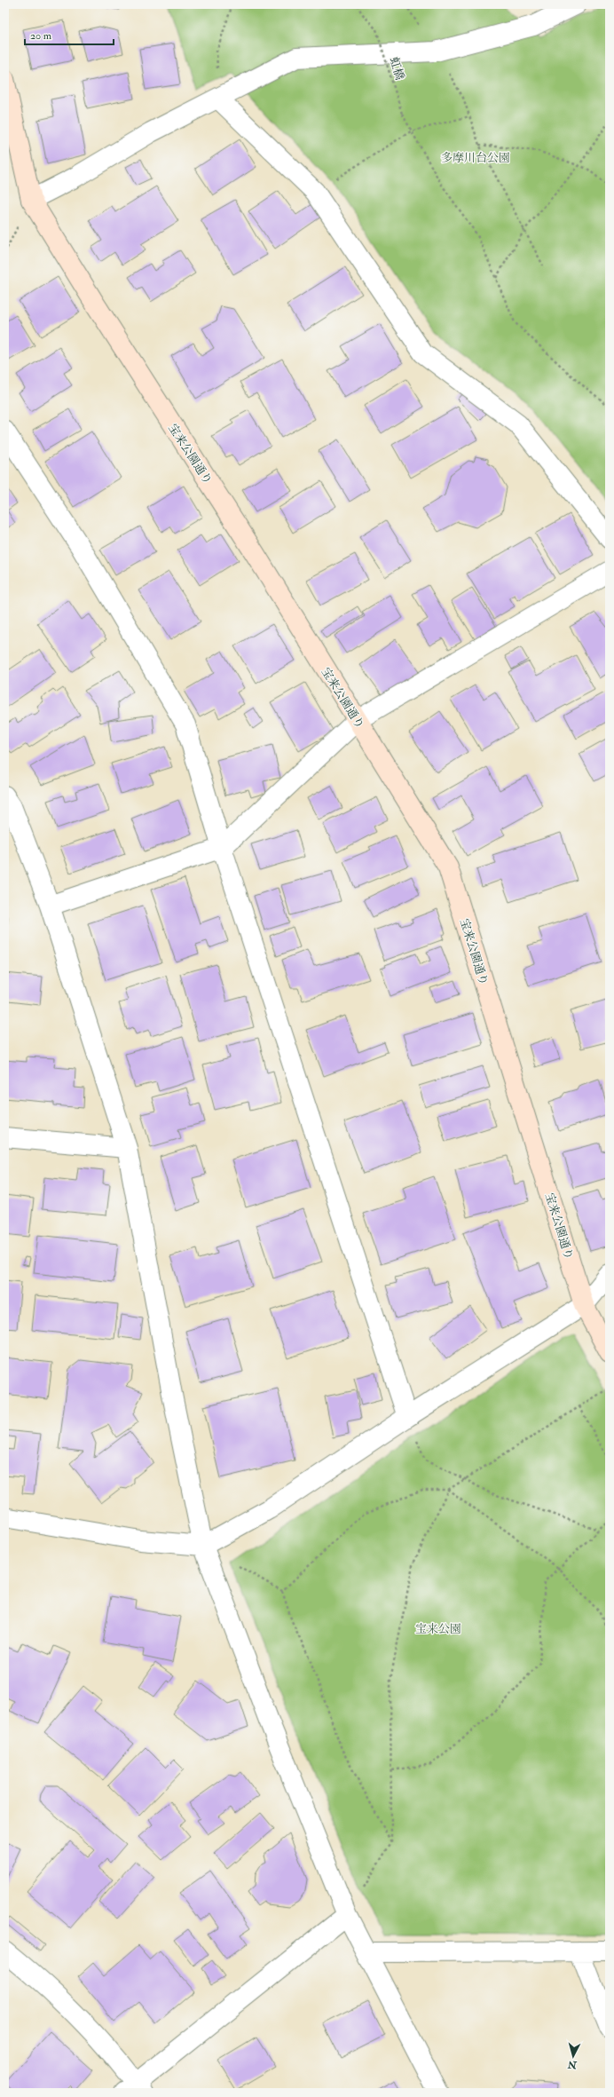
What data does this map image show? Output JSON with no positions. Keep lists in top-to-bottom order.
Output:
{
  "streets": {
    "street": ["宝来公園通り"],
    "path": ["虹橋"]
  },
  "parks": ["多摩川台公園", "宝来公園"],
  "scale_bar": "20 m",
  "north": "bottom"
}
